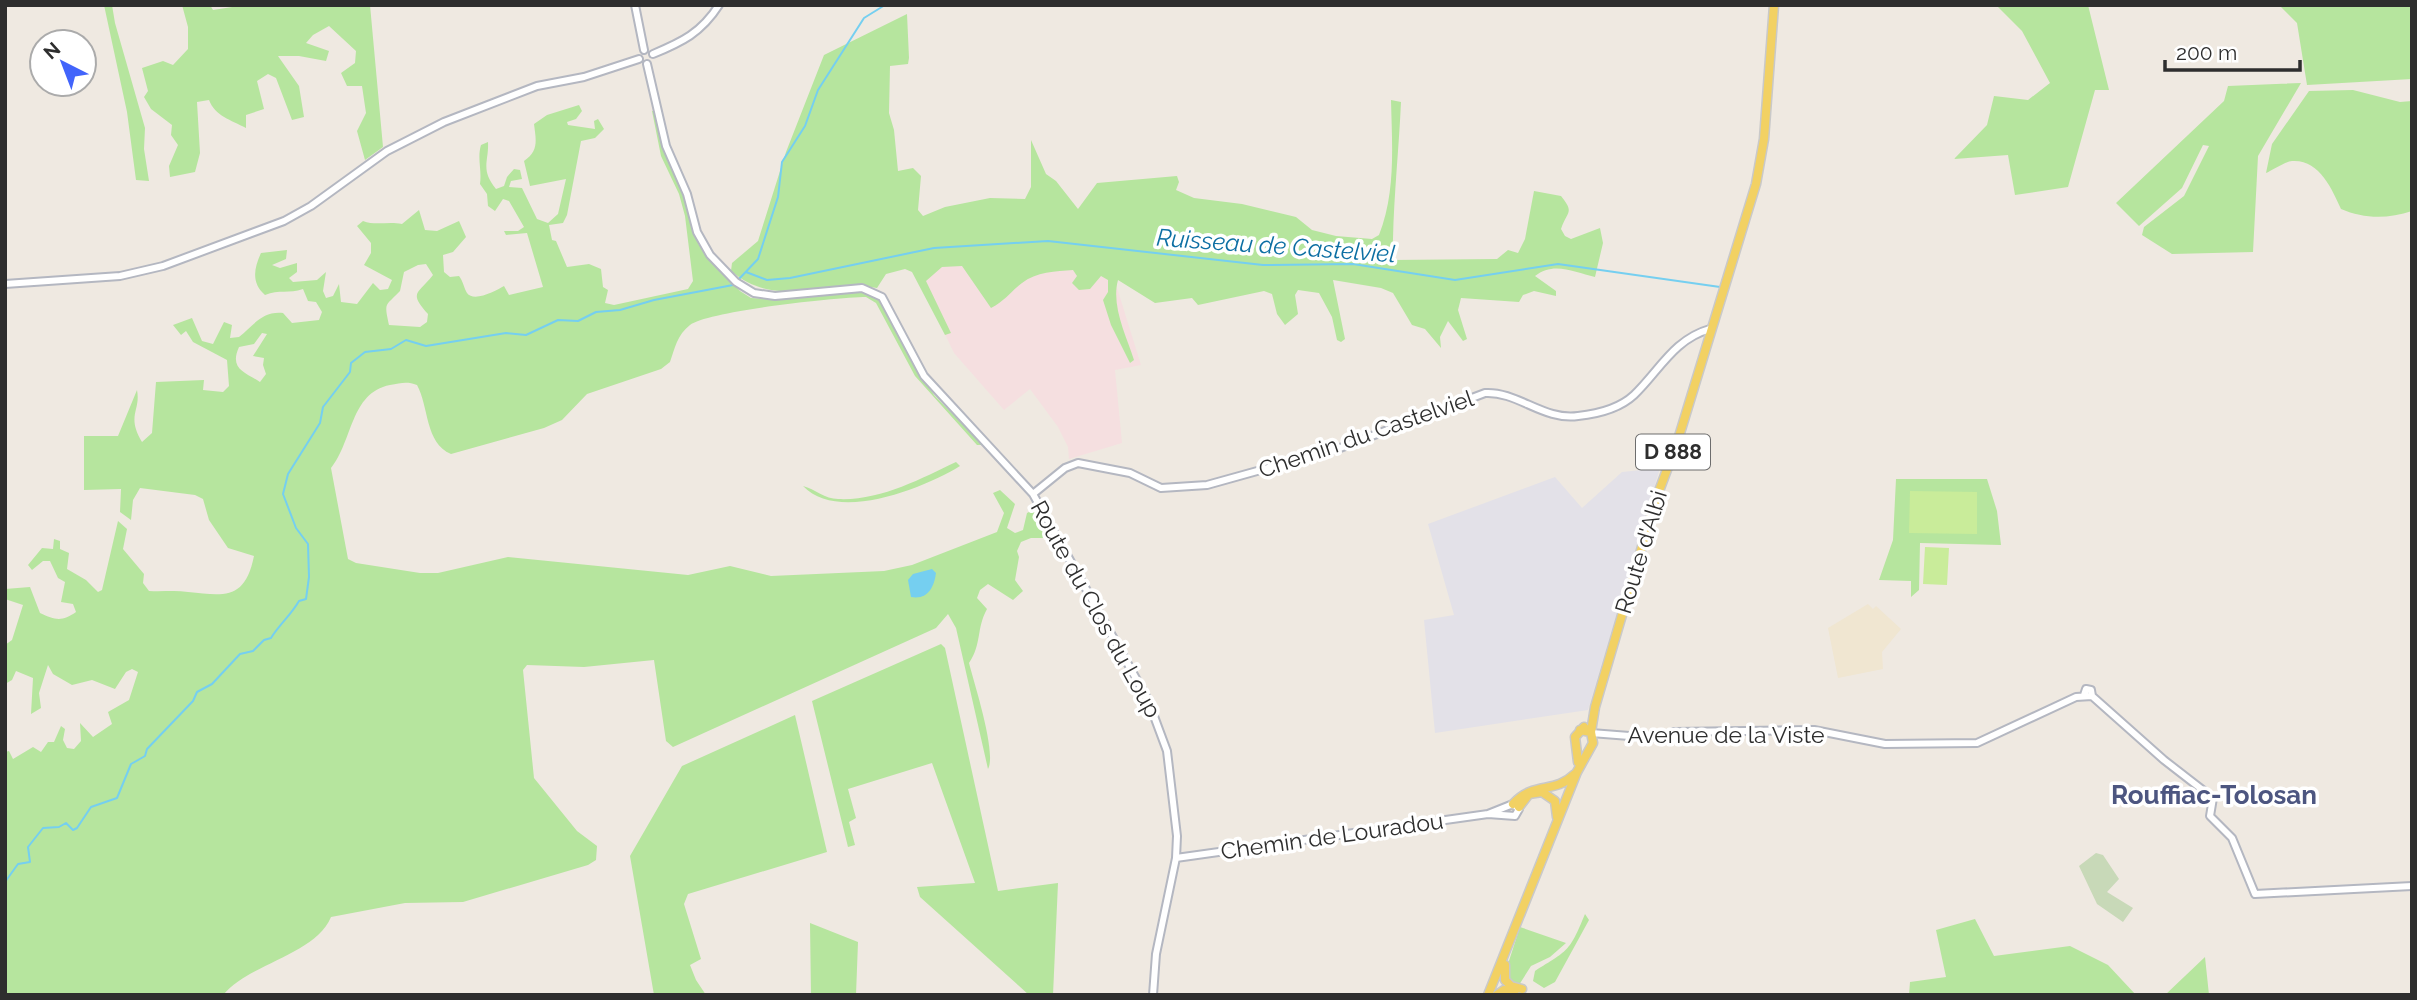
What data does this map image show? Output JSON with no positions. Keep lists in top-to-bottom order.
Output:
{
  "streets": {
    "main road": ["D 888", "Route d'Albi"],
    "street": [
      "Chemin du Castelviel",
      "Route du Clos du Loup",
      "Avenue de la Viste",
      "Chemin de Louradou"
    ]
  },
  "crossings": [
    ["Chemin du Castelviel", "Route d'Albi"],
    ["Chemin du Castelviel", "Route du Clos du Loup"],
    ["Route d'Albi", "Avenue de la Viste"],
    ["Route du Clos du Loup", "Chemin de Louradou"]
  ],
  "districts": ["Rouffiac-Tolosan"],
  "water": ["Ruisseau de Castelviel"],
  "scale_bar": "200 m",
  "north": "top left"
}
